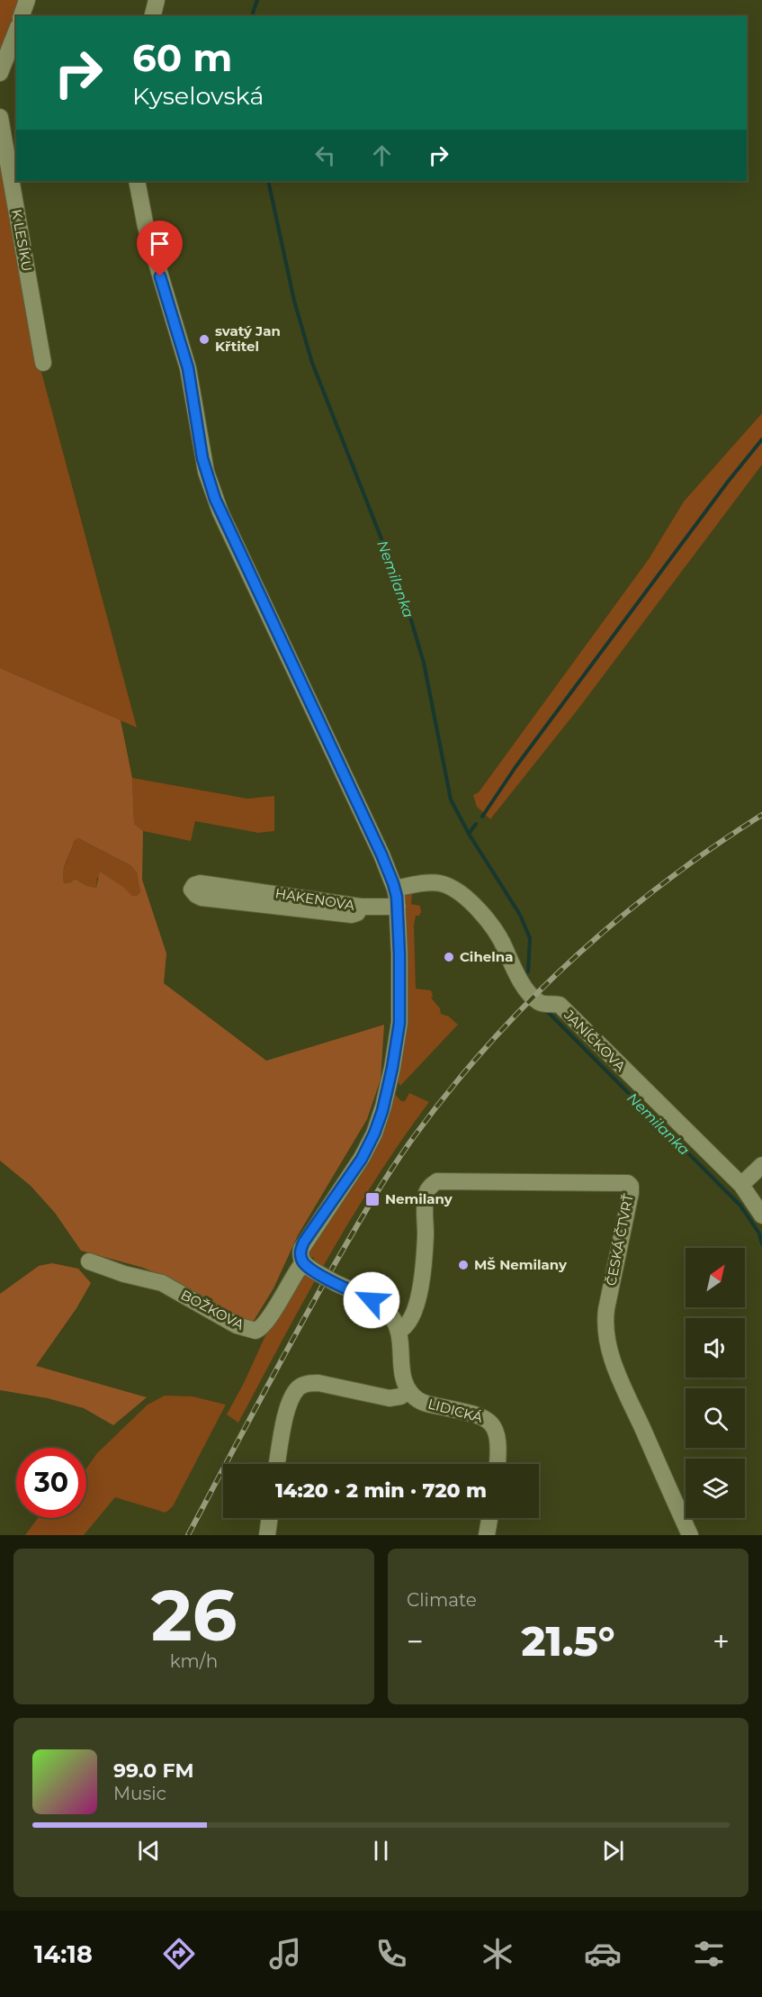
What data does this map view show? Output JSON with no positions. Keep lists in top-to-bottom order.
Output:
{
  "streets": {
    "street": [
      "K LESÍKU",
      "HAKENOVA",
      "JANÍČKOVA",
      "ČESKÁ ČTVRŤ",
      "BOŽKOVA",
      "LIDICKÁ"
    ]
  },
  "water": ["Nemilanka"],
  "places": {
    "other": ["svatý Jan Křtitel", "Cihelna", "MŠ Nemilany"],
    "transit": ["Nemilany"]
  },
  "north": "top right",
  "page": {
    "turn": ["60 m", "Kyselovská"],
    "limit": "30",
    "trip": "14:20 · 2 min · 720 m",
    "tile": [
      ["26", "km/h"],
      "Climate"
    ],
    "heat": ["−", "21.5°", "+"],
    "song": ["99.0 FM", "Music"],
    "tabs": "14:18"
  }
}
